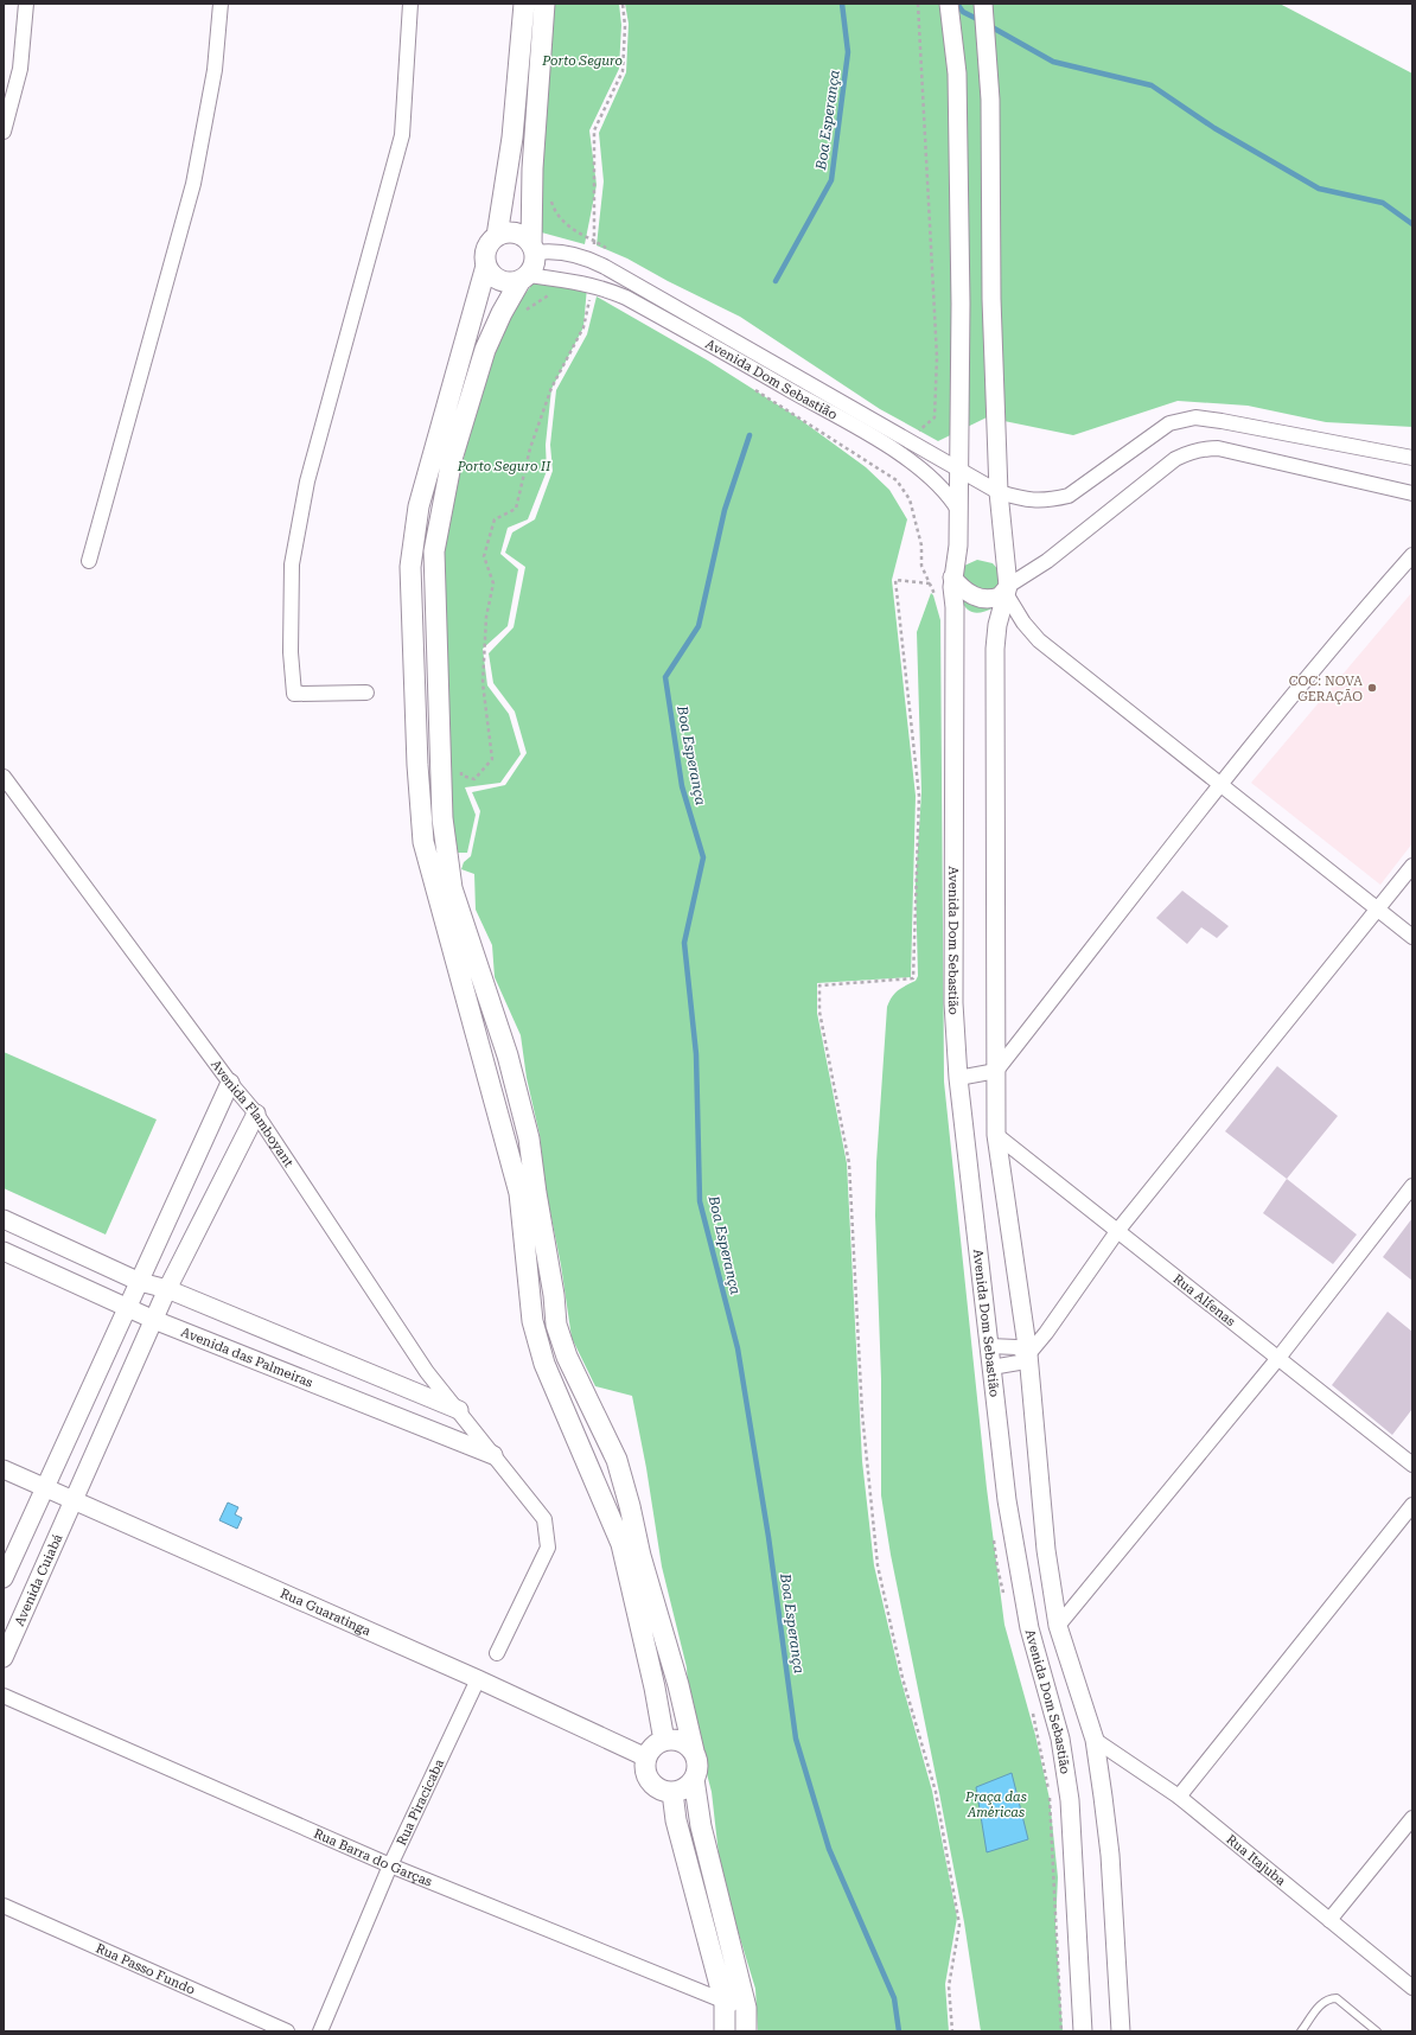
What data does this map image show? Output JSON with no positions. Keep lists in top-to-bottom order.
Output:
{
  "streets": {
    "street": [
      "Avenida Dom Sebastião",
      "Avenida Flamboyant",
      "Rua Alfenas",
      "Avenida das Palmeiras",
      "Avenida Cuiabá",
      "Rua Guaratinga",
      "Rua Piracicaba",
      "Rua Barra do Garças",
      "Rua Itajuba",
      "Rua Passo Fundo"
    ]
  },
  "crossings": [
    ["Avenida Flamboyant", "Avenida das Palmeiras"],
    ["Avenida Flamboyant", "Avenida Cuiabá"],
    ["Avenida das Palmeiras", "Avenida Cuiabá"],
    ["Avenida Cuiabá", "Rua Guaratinga"],
    ["Rua Guaratinga", "Rua Piracicaba"],
    ["Rua Piracicaba", "Rua Barra do Garças"]
  ],
  "water": ["Boa Esperança"],
  "parks": ["Porto Seguro", "Porto Seguro II", "Praça das Américas"],
  "places": ["COC: NOVA GERAÇÃO"]
}
